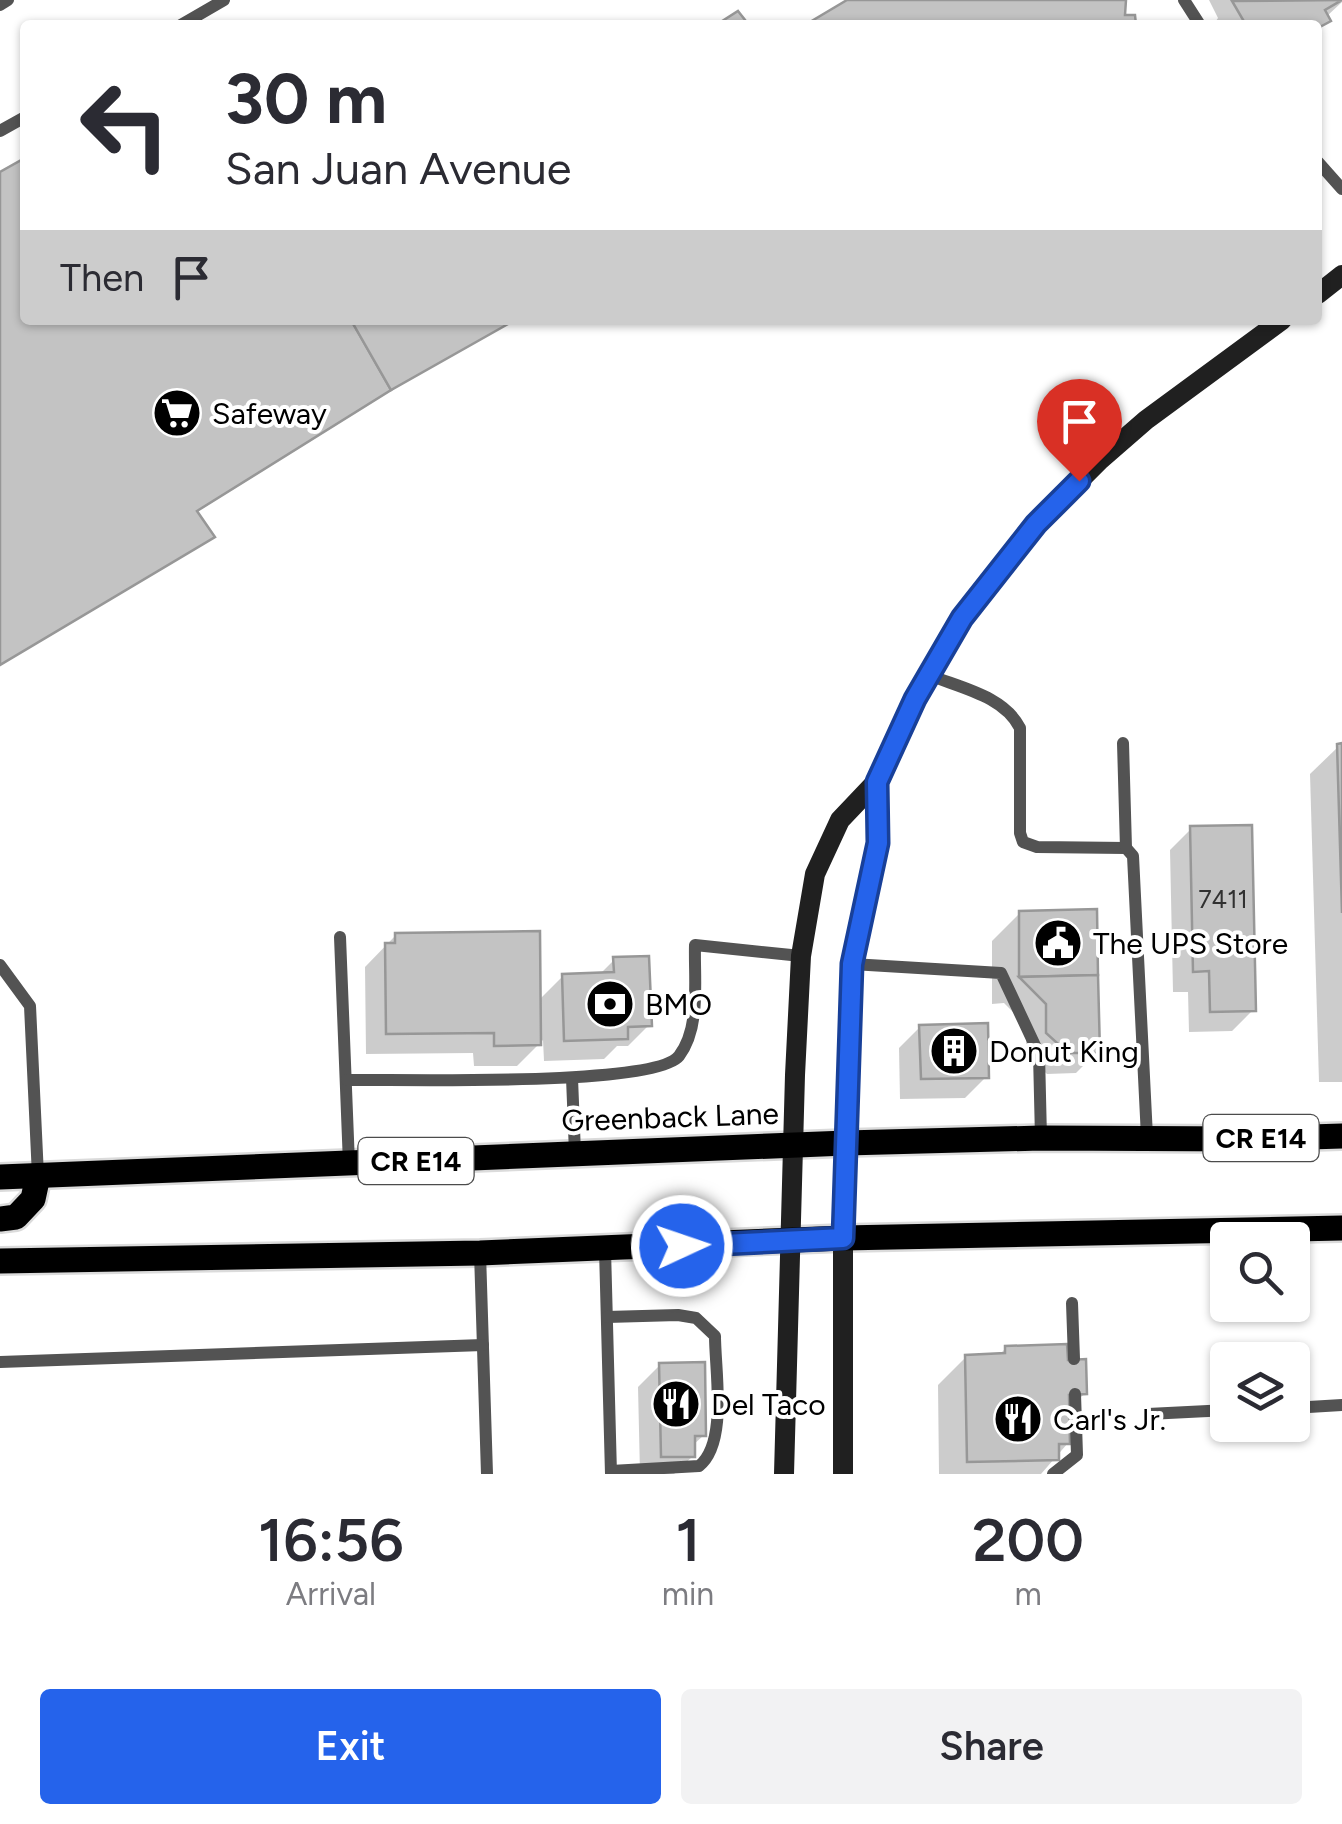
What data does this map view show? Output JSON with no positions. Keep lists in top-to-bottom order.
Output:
{
  "streets": {
    "main road": ["Greenback Lane", "CR E14"]
  },
  "places": {
    "supermarket": ["Safeway"],
    "public building": ["The UPS Store"],
    "bank": ["BMO"],
    "building": ["Donut King"],
    "restaurant": ["Del Taco", "Carl's Jr."]
  },
  "house_numbers": ["7411"],
  "page": {
    "turn": ["30 m", "San Juan Avenue"],
    "then": "Then",
    "eta": [
      "16:56",
      "Arrival",
      "1",
      "min",
      "200",
      "m"
    ],
    "buttons": ["Exit", "Share"]
  }
}
